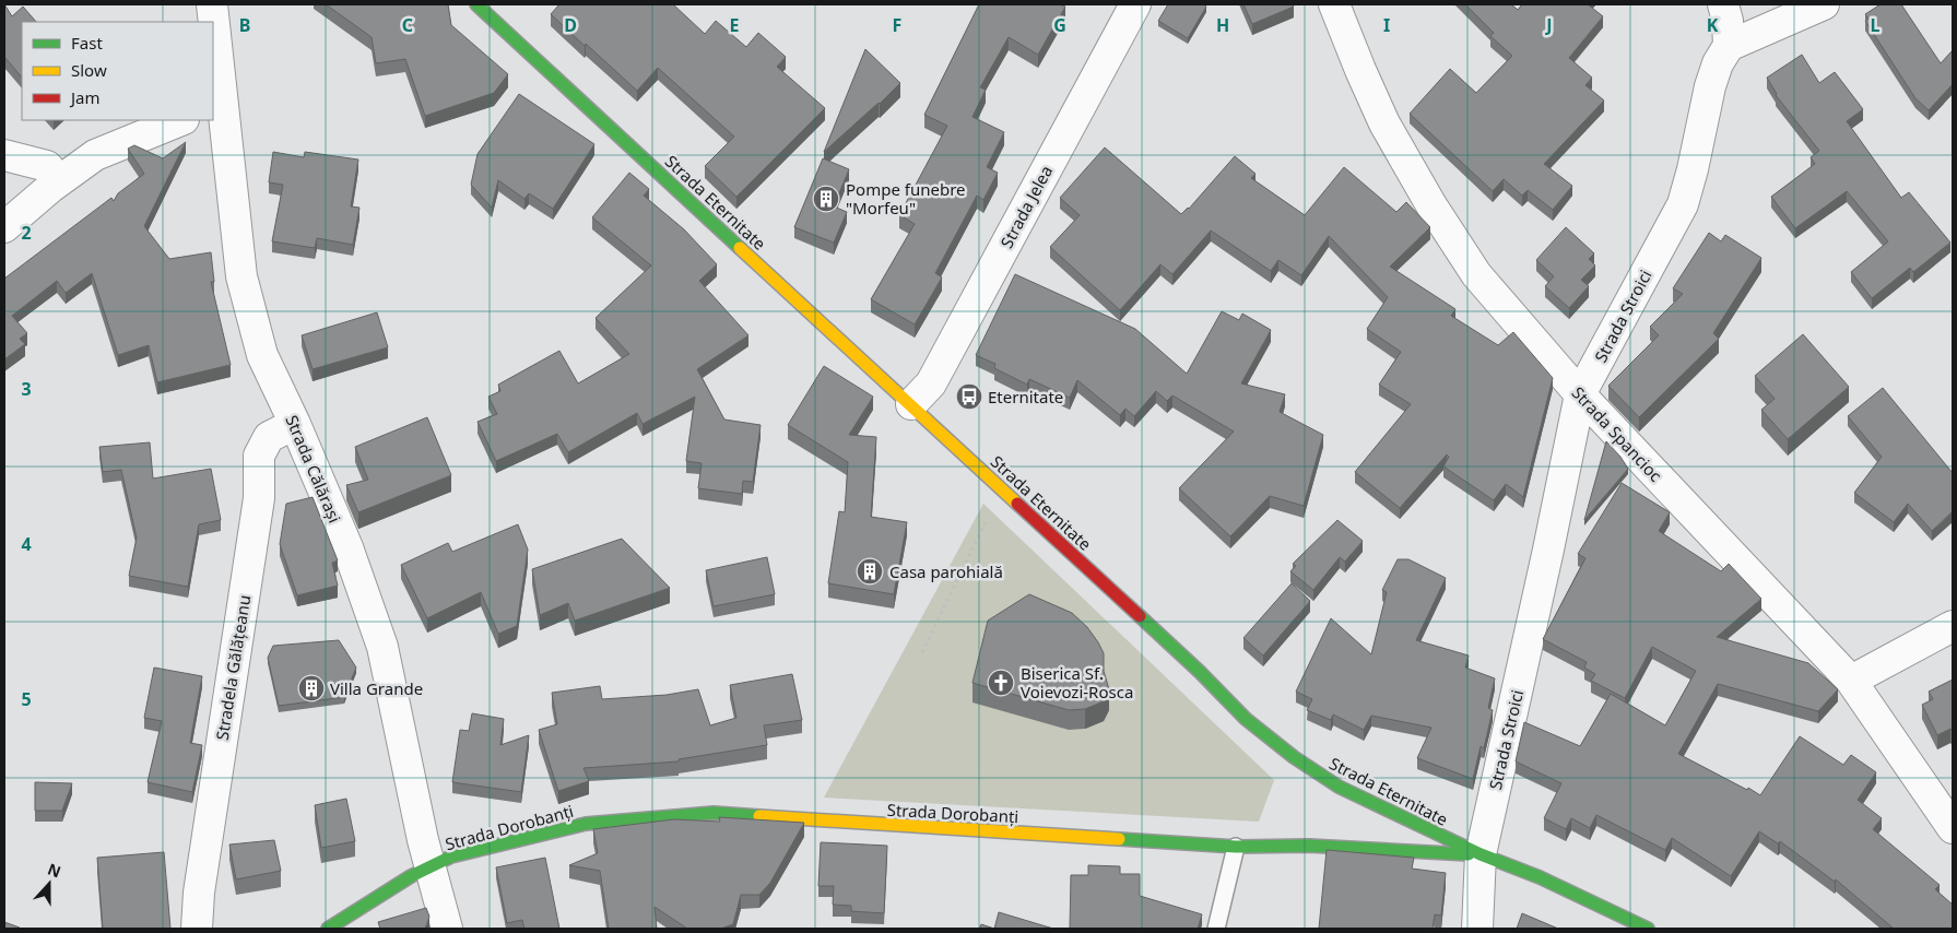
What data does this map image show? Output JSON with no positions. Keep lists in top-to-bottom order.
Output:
{
  "streets": {
    "street": [
      "Strada Eternitate",
      "Strada Jelea",
      "Strada Stroici",
      "Strada Spancioc",
      "Strada Călărași",
      "Stradela Gălățeanu",
      "Strada Dorobanți"
    ]
  },
  "crossings": [
    ["Strada Eternitate", "Strada Jelea"],
    ["Strada Eternitate", "Strada Stroici"],
    ["Strada Eternitate", "Strada Dorobanți"],
    ["Strada Stroici", "Strada Spancioc"],
    ["Strada Stroici", "Strada Dorobanți"],
    ["Strada Călărași", "Stradela Gălățeanu"],
    ["Strada Călărași", "Strada Dorobanți"]
  ],
  "places": {
    "building": ["Pompe funebre \"Morfeu\"", "Casa parohială", "Villa Grande"],
    "bus stop": ["Eternitate"],
    "church": ["Biserica Sf. Voievozi-Rosca"]
  },
  "legend": ["Fast", "Slow", "Jam"],
  "north": "top",
  "grid": {
    "columns": [
      "B",
      "C",
      "D",
      "E",
      "F",
      "G",
      "H",
      "I",
      "J",
      "K",
      "L"
    ],
    "rows": [
      "2",
      "3",
      "4",
      "5"
    ]
  }
}
